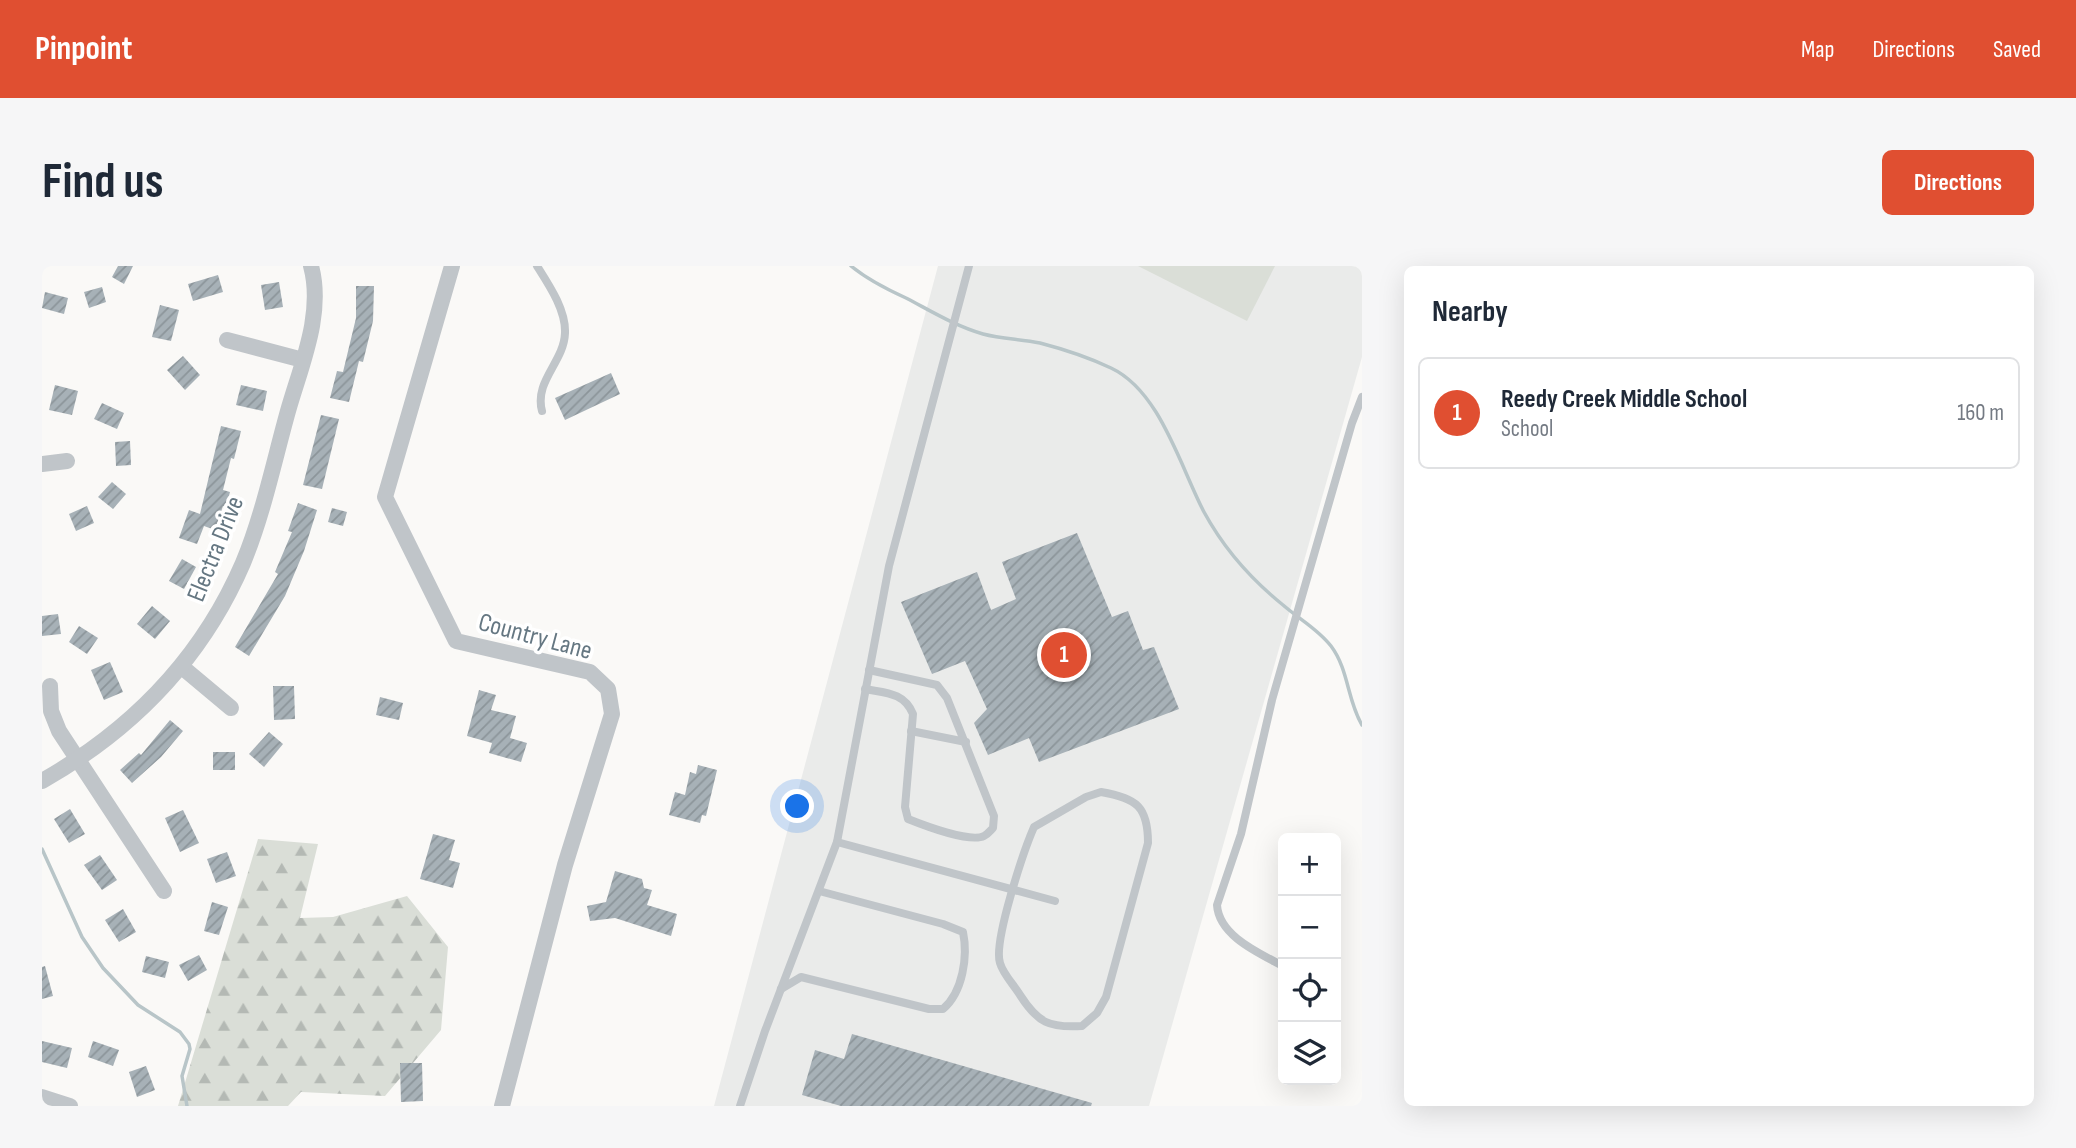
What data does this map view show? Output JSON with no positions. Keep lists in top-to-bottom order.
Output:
{
  "streets": {
    "street": ["Electra Drive", "Country Lane"]
  },
  "page": {
    "header": "Pinpoint",
    "nav": ["Map", "Directions", "Saved"],
    "buttons": "Directions",
    "title": "Find us",
    "heading": "Nearby",
    "list": [
      {
        "mark": "1",
        "name": "Reedy Creek Middle School",
        "note": "School",
        "value": "160 m"
      }
    ],
    "pins": "1",
    "map_buttons": ["+", "−"]
  }
}
